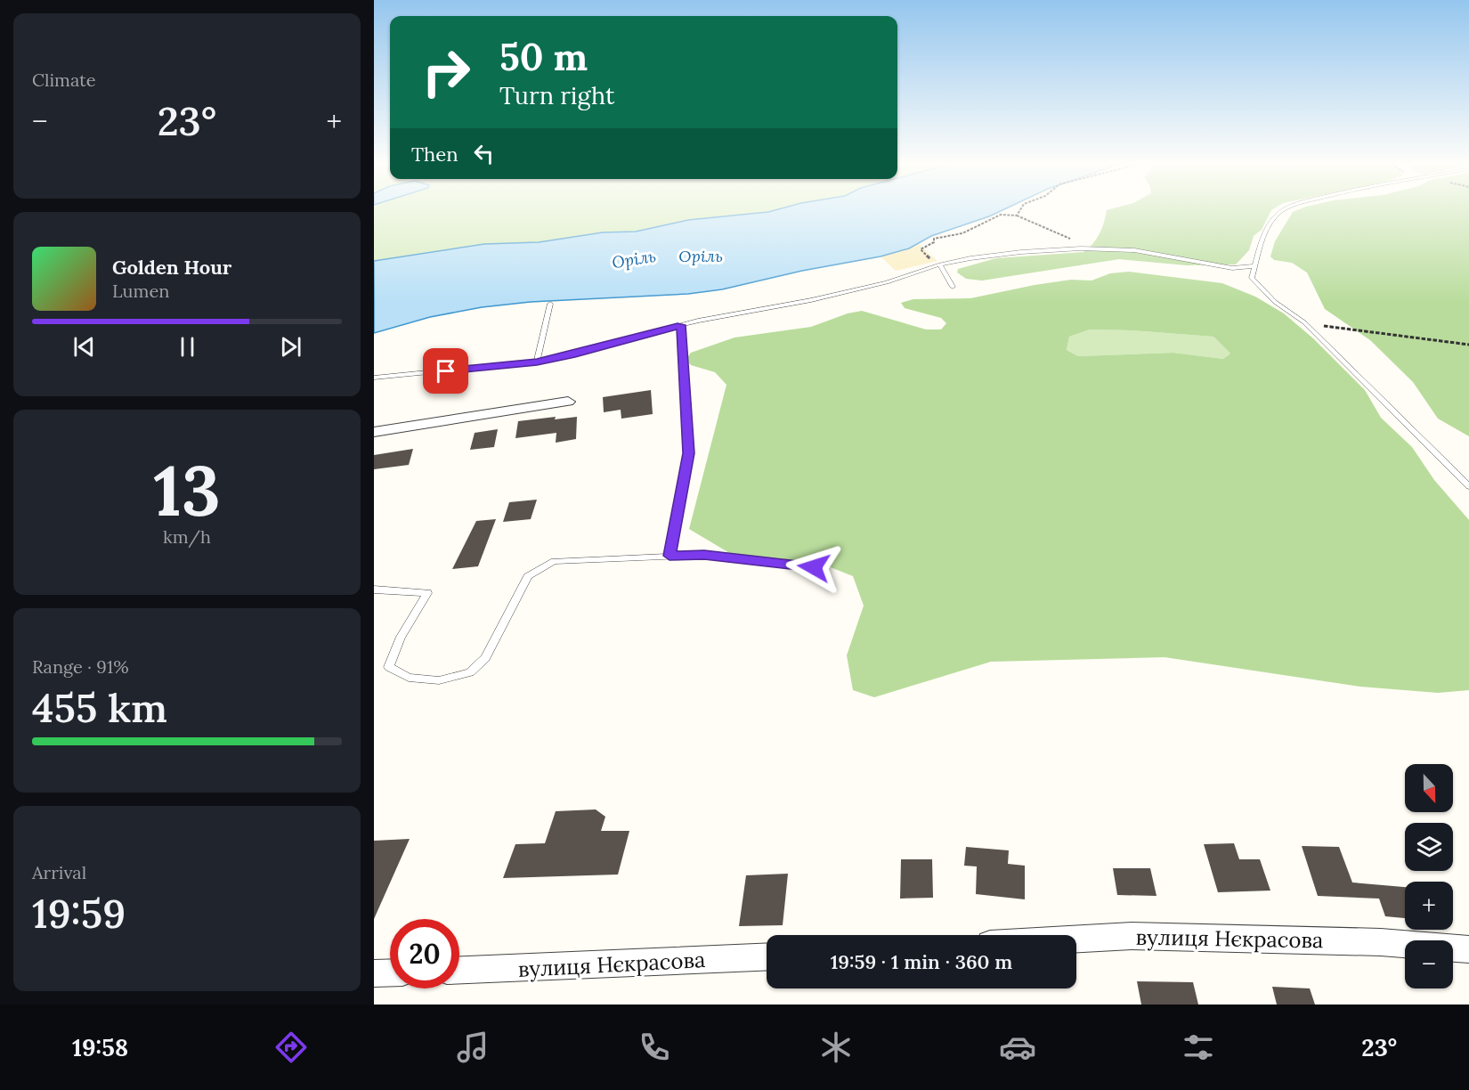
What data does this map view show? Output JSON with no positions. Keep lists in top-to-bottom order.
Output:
{
  "streets": {
    "street": ["вулиця Нєкрасова"]
  },
  "water": ["Орiль", "Оріль"],
  "north": "bottom",
  "page": {
    "tile": [
      "Climate",
      ["13", "km/h"],
      ["Range · 91%", "455 km"],
      ["Arrival", "19:59"]
    ],
    "turn": ["50 m", "Turn right"],
    "heat": ["−", "23°", "+"],
    "then": "Then",
    "song": ["Golden Hour", "Lumen"],
    "map_buttons": ["+", "−"],
    "limit": "20",
    "trip": "19:59 · 1 min · 360 m",
    "tabs": ["19:58", "23°"]
  }
}
